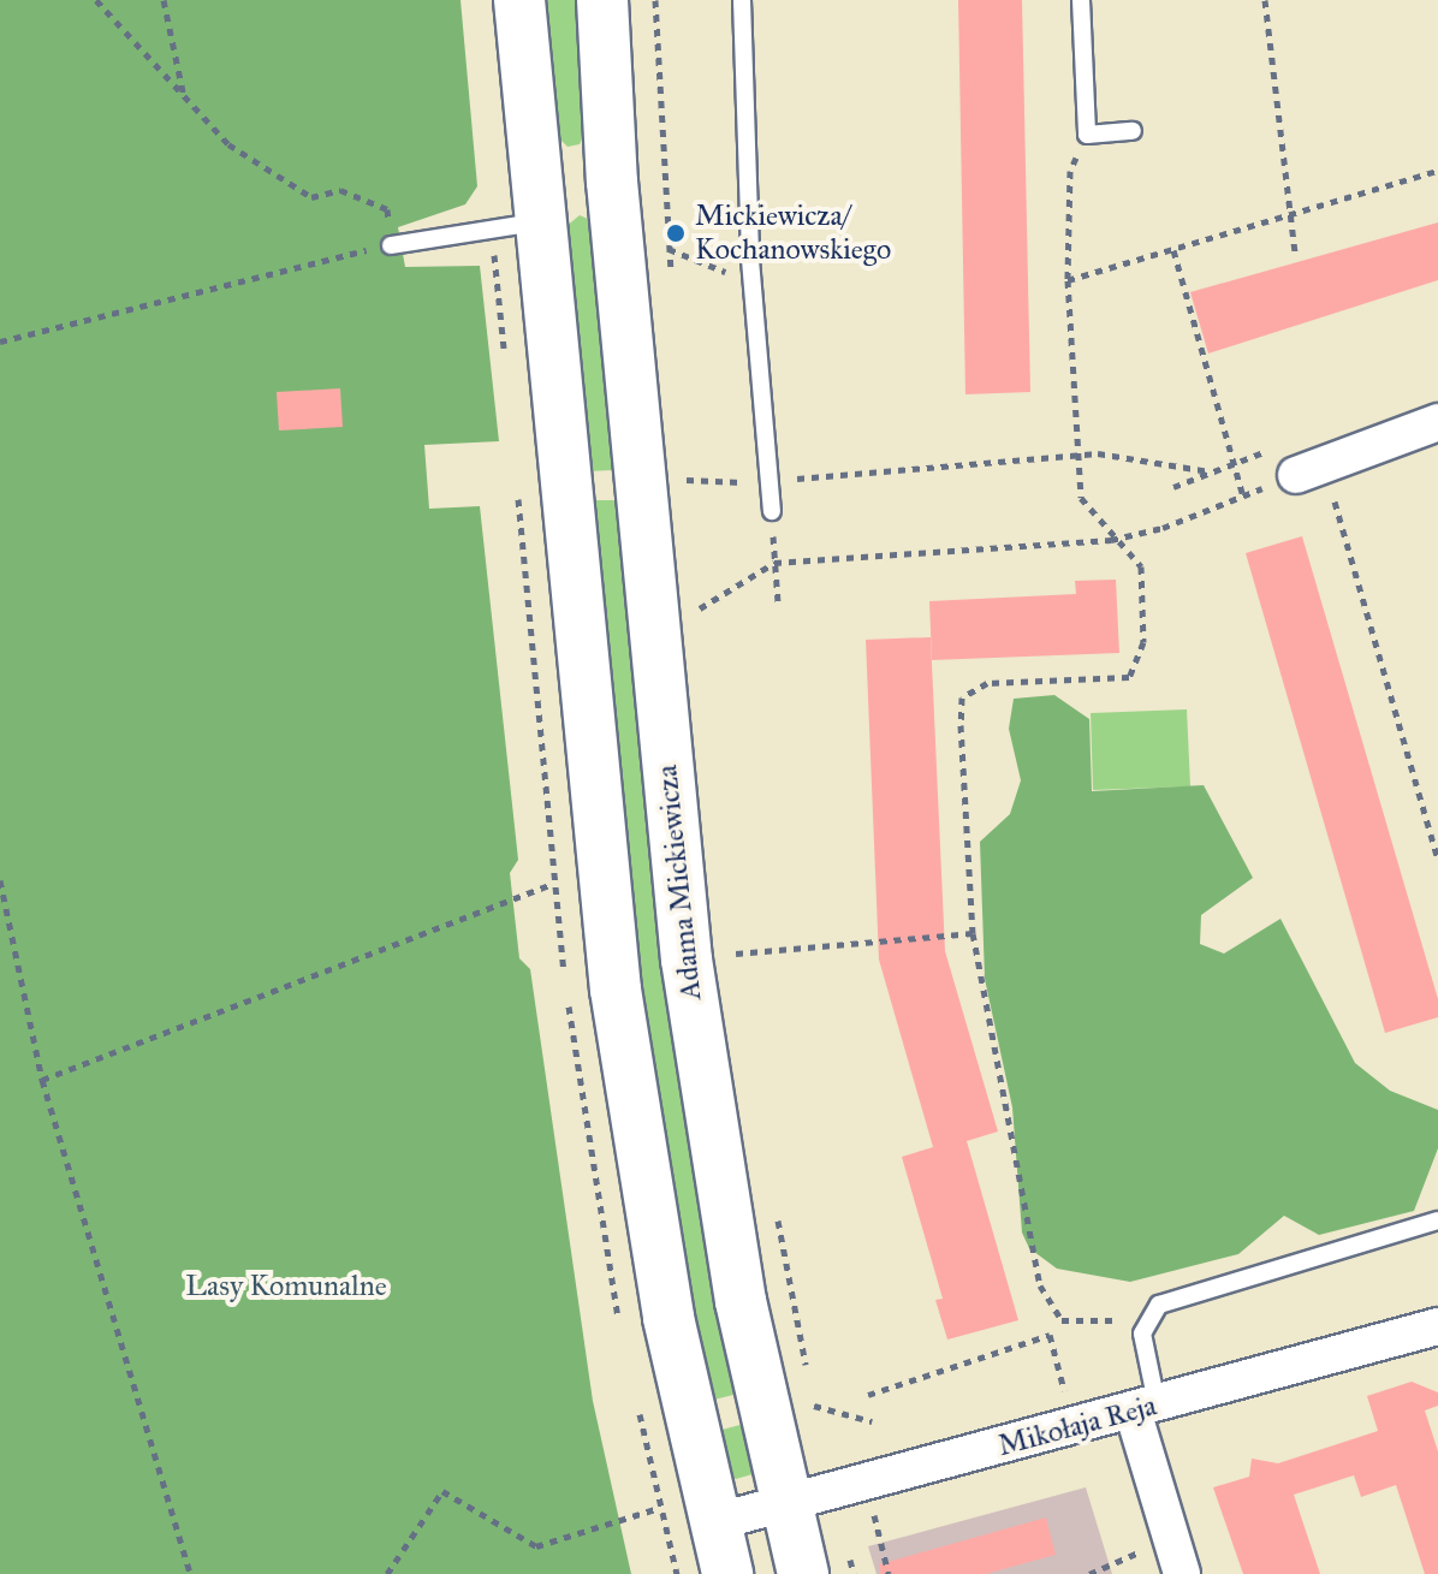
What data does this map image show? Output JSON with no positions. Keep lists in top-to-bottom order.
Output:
{
  "streets": {
    "street": ["Adama Mickiewicza", "Mikołaja Reja"]
  },
  "crossings": [
    ["Adama Mickiewicza", "Mikołaja Reja"]
  ],
  "parks": ["Lasy Komunalne"],
  "places": ["Mickiewicza/ Kochanowskiego"]
}
